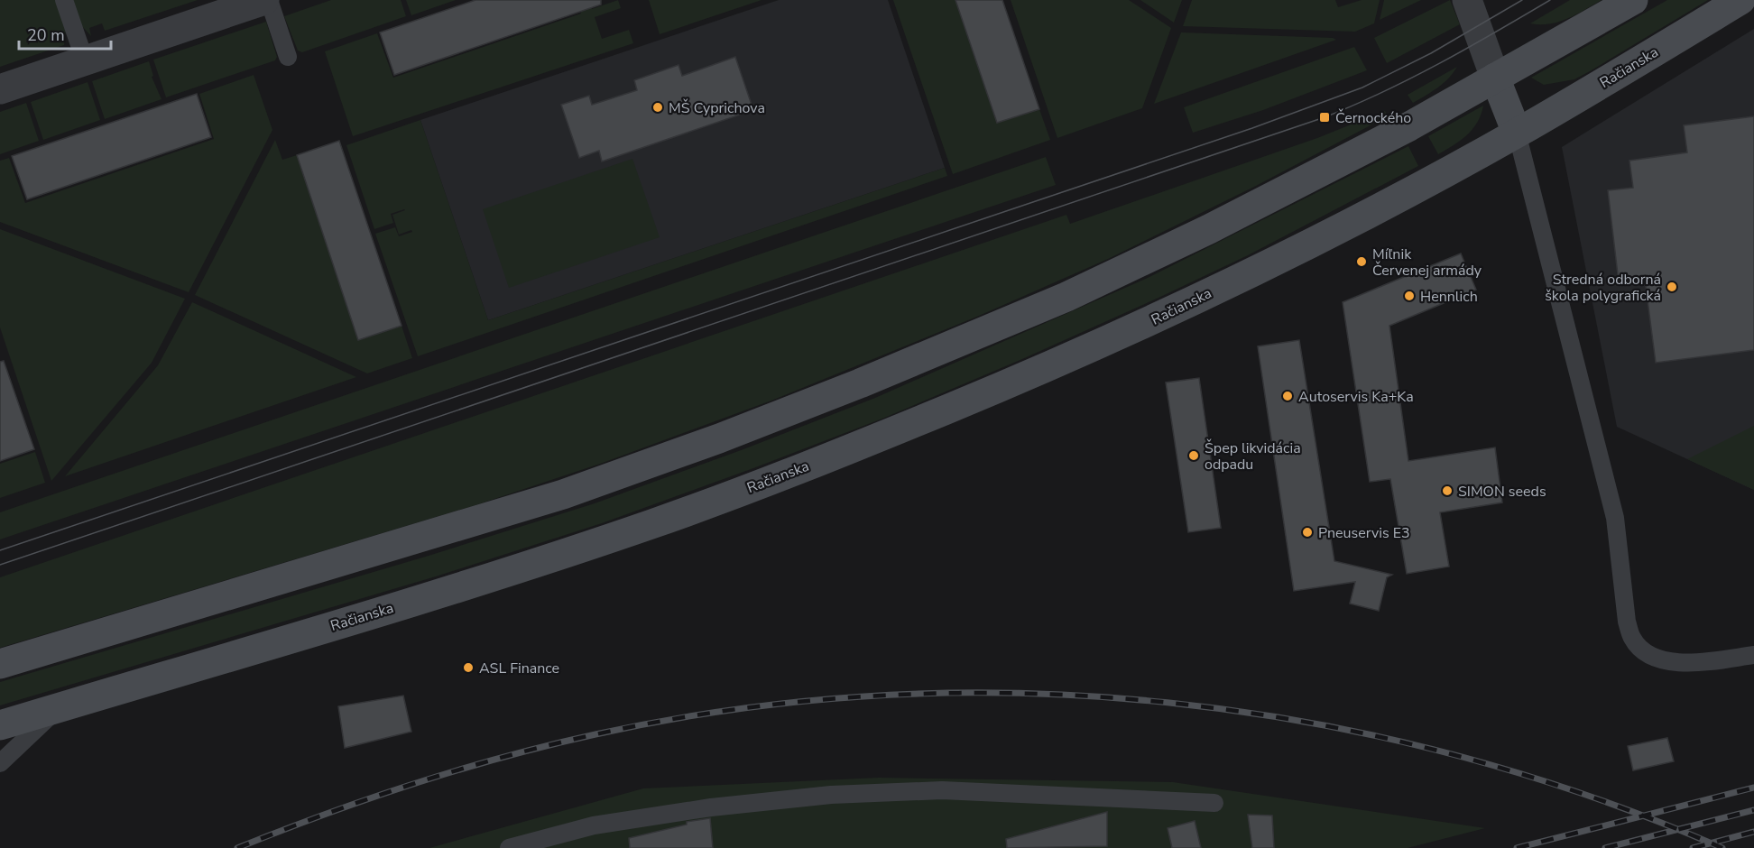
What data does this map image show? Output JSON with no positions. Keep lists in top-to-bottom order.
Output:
{
  "streets": {
    "main road": ["Račianska"]
  },
  "places": {
    "other": [
      "MŠ Cyprichova",
      "Míľnik Červenej armády",
      "Stredná odborná škola polygrafická",
      "Hennlich",
      "Autoservis Ka+Ka",
      "Špep likvidácia odpadu",
      "SIMON seeds",
      "Pneuservis E3",
      "ASL Finance"
    ],
    "transit": ["Černockého"]
  },
  "scale_bar": "20 m"
}
